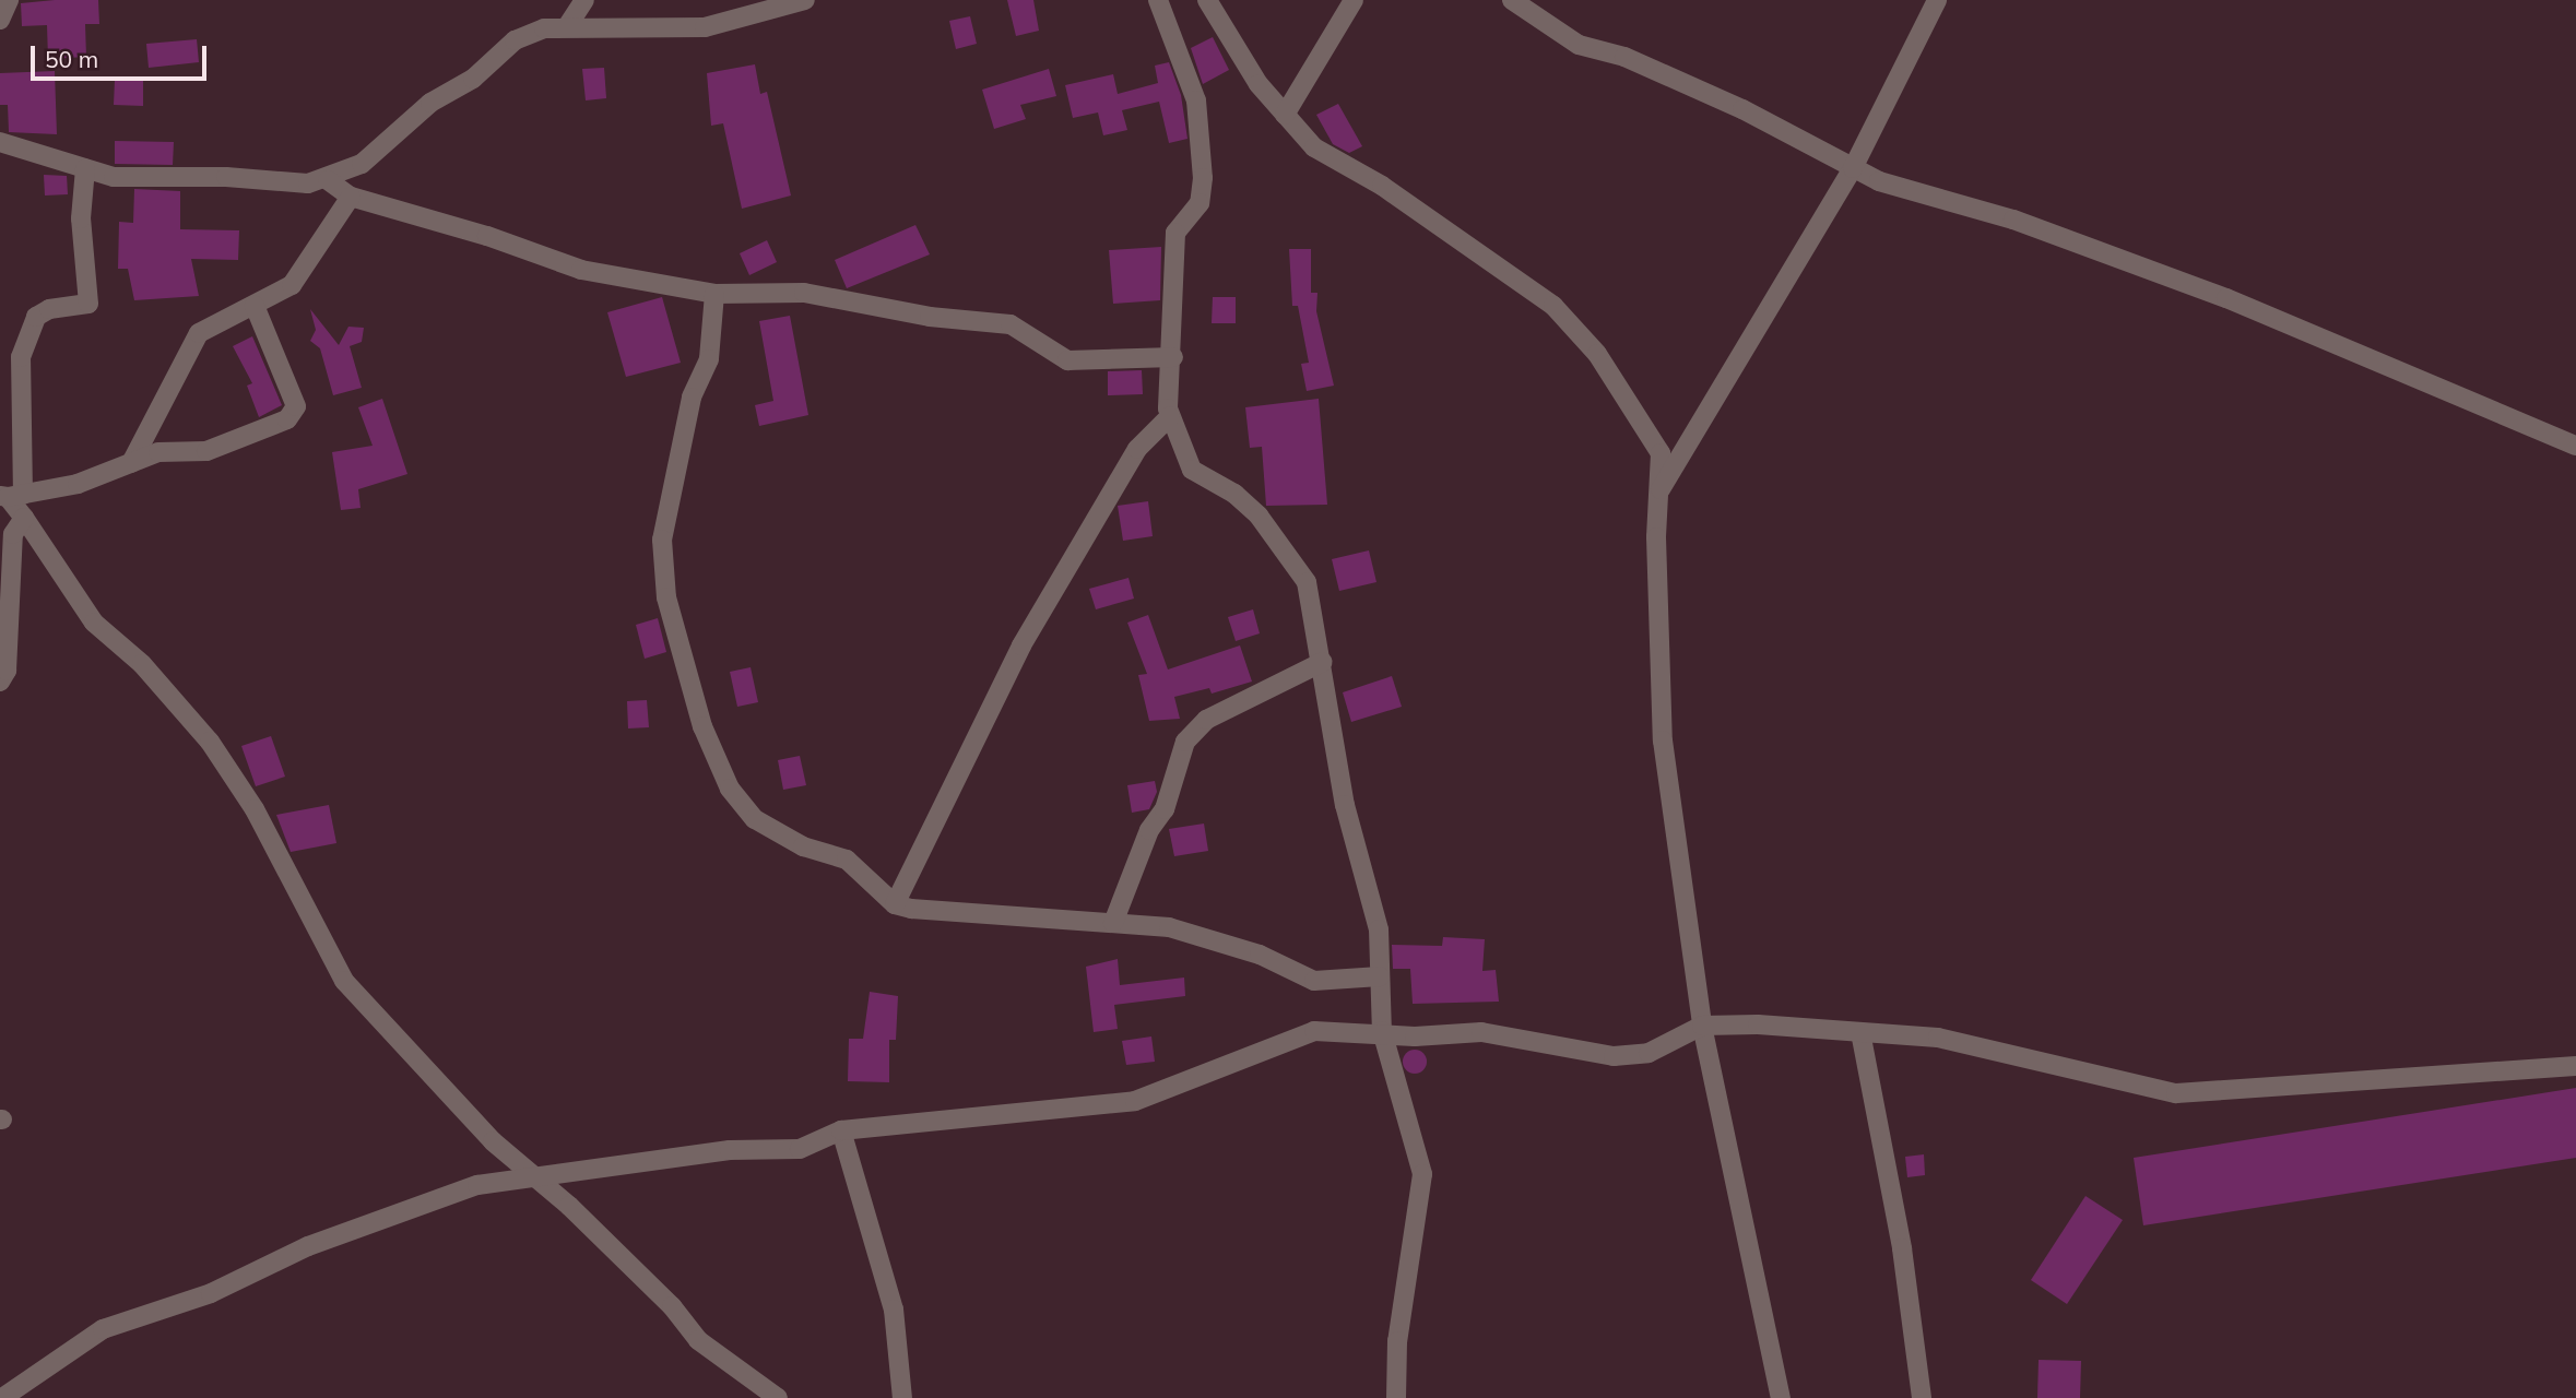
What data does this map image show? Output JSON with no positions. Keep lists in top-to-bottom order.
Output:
{
  "scale_bar": "50 m"
}
